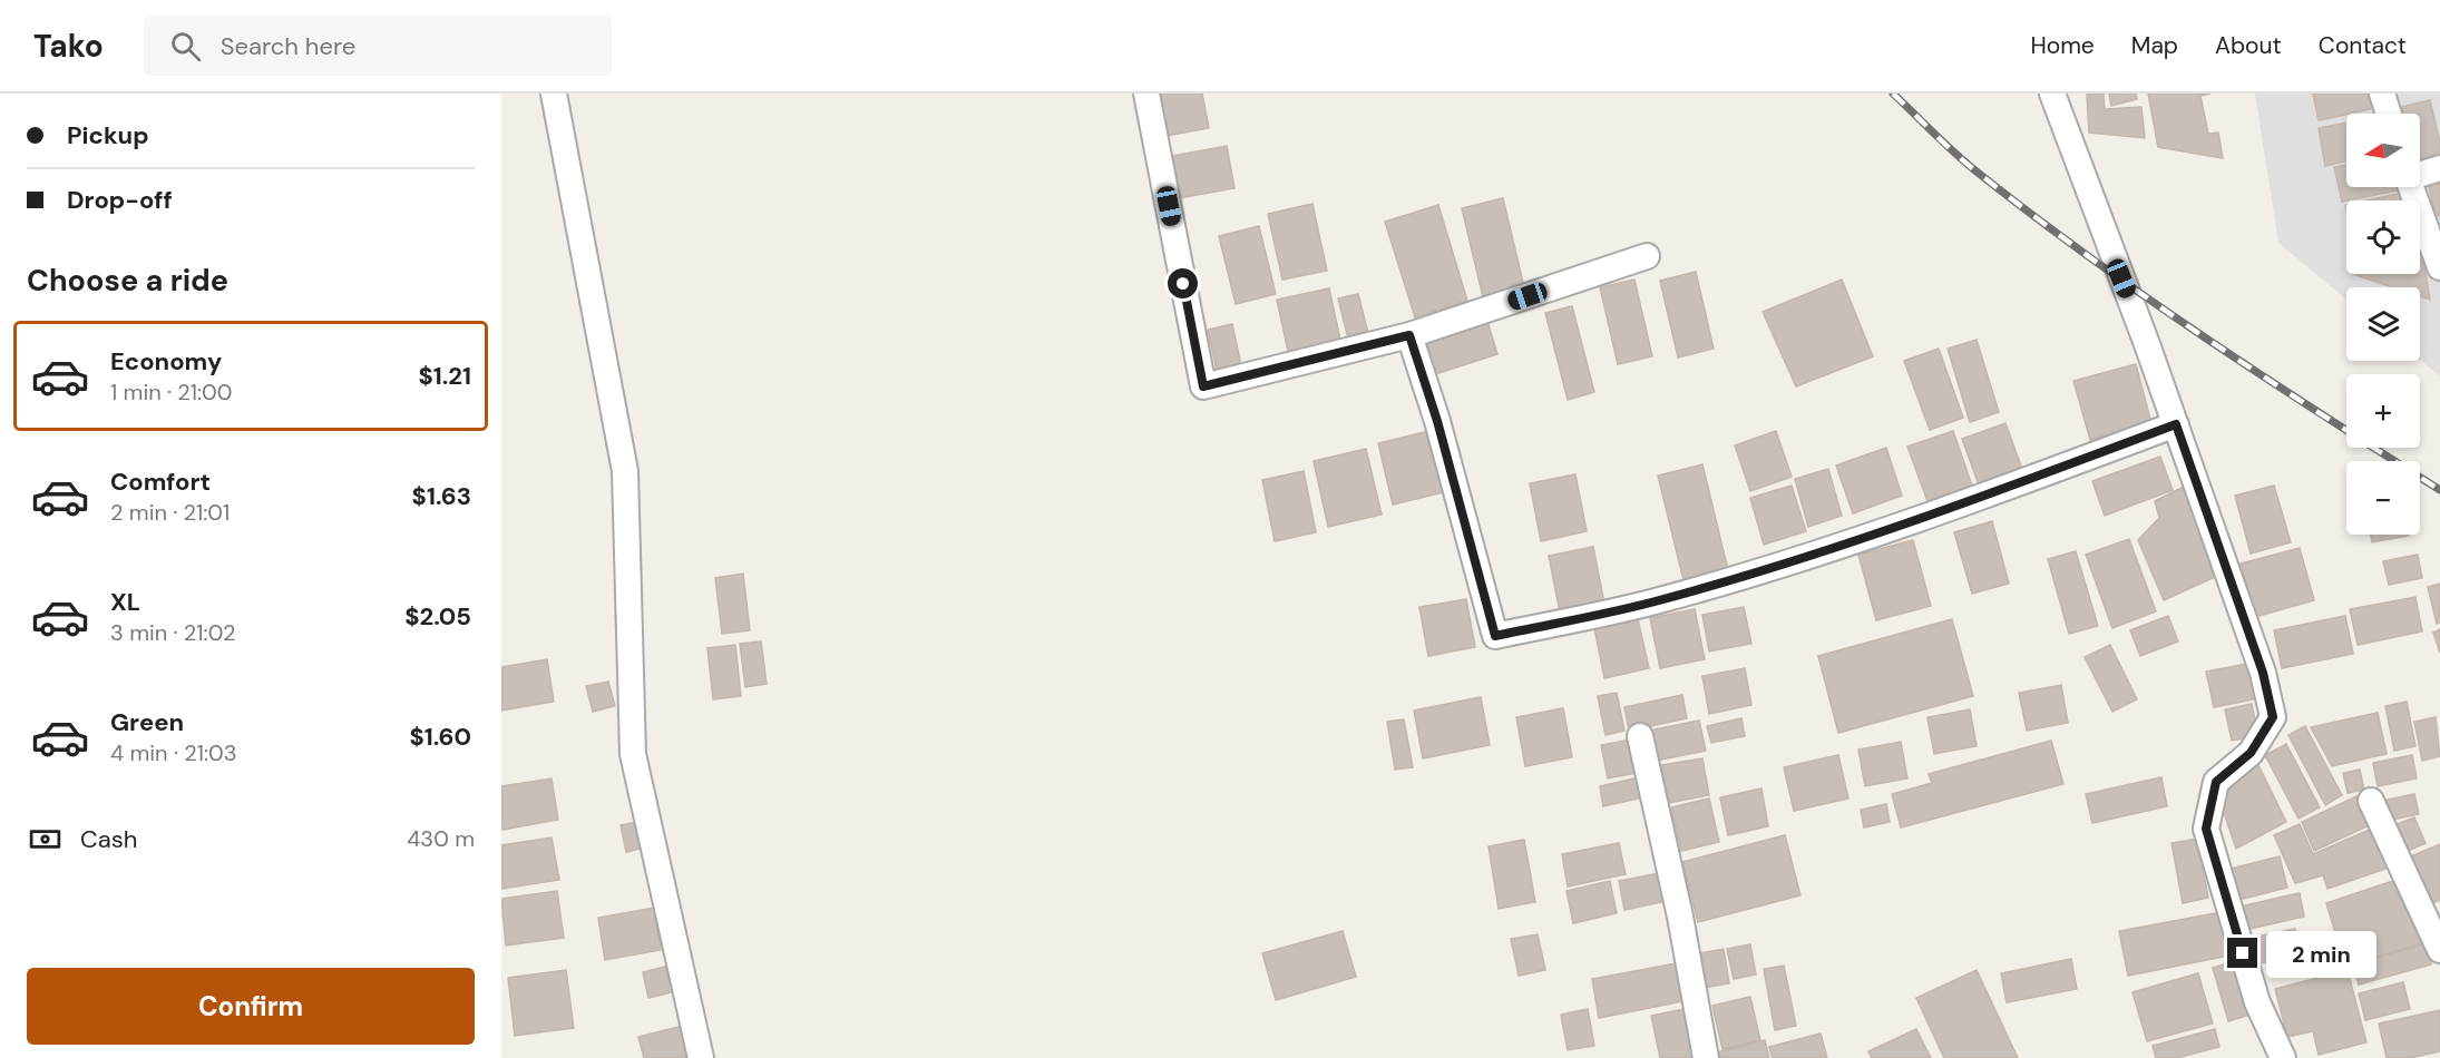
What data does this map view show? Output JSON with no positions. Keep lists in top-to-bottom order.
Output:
{
  "north": "left",
  "page": {
    "header": "Tako",
    "search": "Search here",
    "nav": [
      "Home",
      "Map",
      "About",
      "Contact"
    ],
    "banner": ["Pickup", "Drop-off"],
    "map_buttons": ["+", "−"],
    "heading": "Choose a ride",
    "list": [
      {
        "name": "Economy",
        "note": "1 min · 21:00",
        "value": "$1.21"
      },
      {
        "name": "Comfort",
        "note": "2 min · 21:01",
        "value": "$1.63"
      },
      {
        "name": "XL",
        "note": "3 min · 21:02",
        "value": "$2.05"
      },
      {
        "name": "Green",
        "note": "4 min · 21:03",
        "value": "$1.60"
      }
    ],
    "pay": ["Cash", "430 m"],
    "bubble": "2 min",
    "buttons": "Confirm"
  }
}
